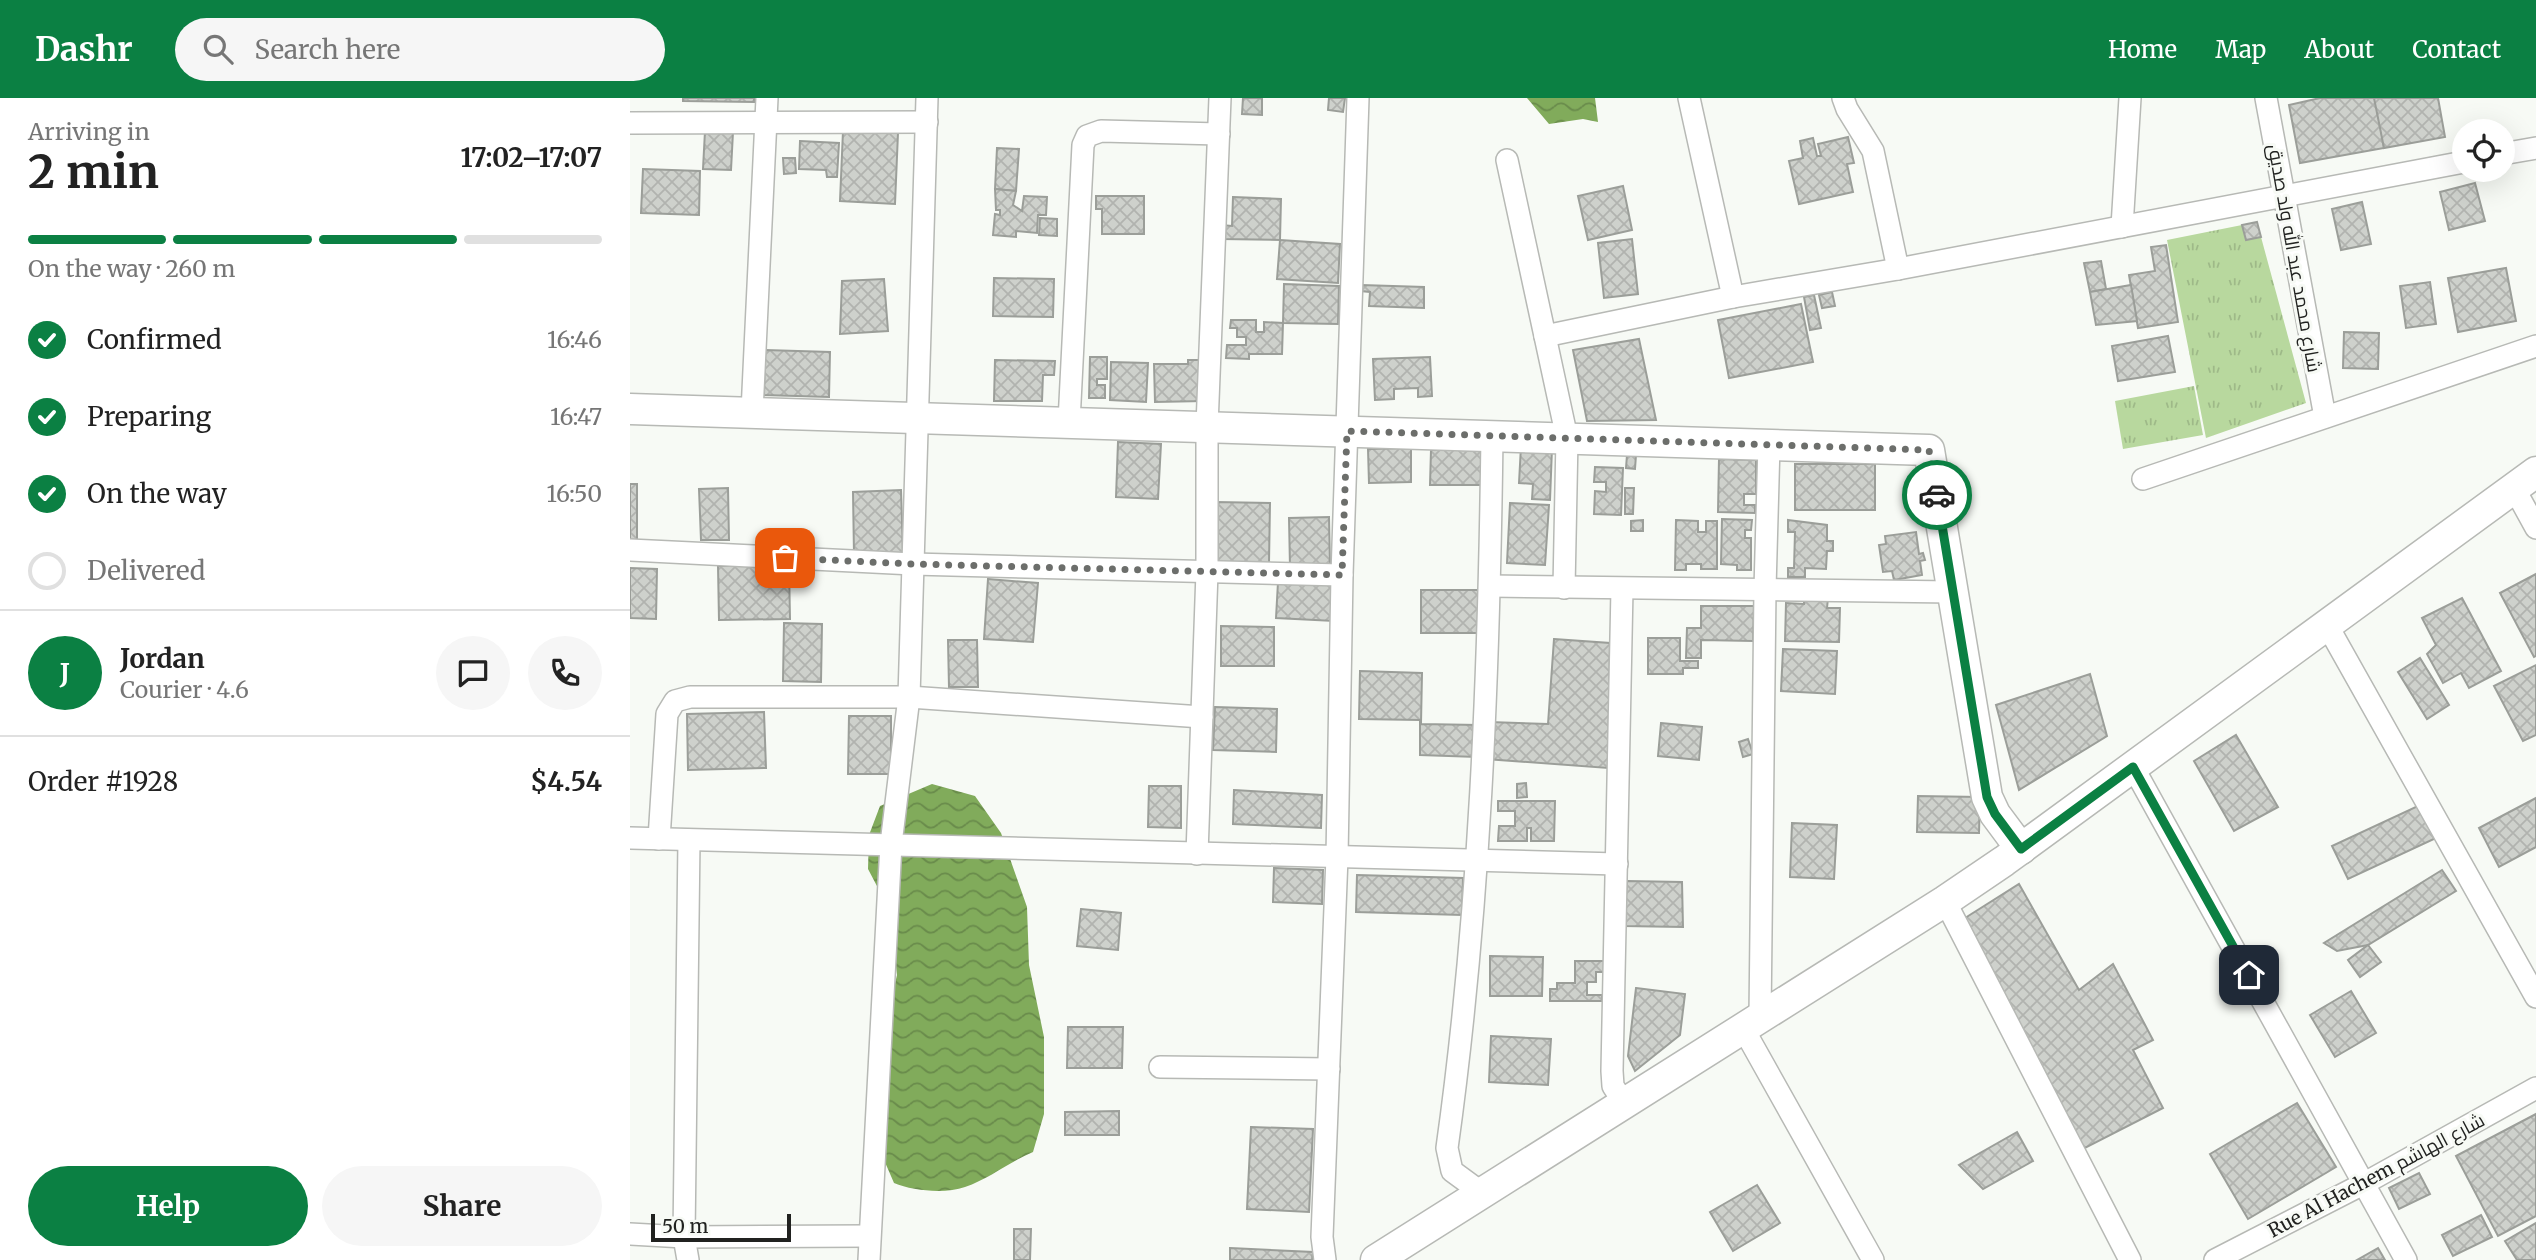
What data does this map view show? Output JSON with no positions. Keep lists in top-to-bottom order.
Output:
{
  "streets": {
    "street": ["شارع محمد عبد الله ولد صديق", "Rue Al Hachem شارع الهاشم"]
  },
  "scale_bar": "50 m",
  "page": {
    "header": "Dashr",
    "search": "Search here",
    "nav": [
      "Home",
      "Map",
      "About",
      "Contact"
    ],
    "heading": ["2 min", "Arriving in", "17:02–17:07"],
    "panel": [
      "Jordan",
      "Courier · 4.6",
      "Order #1928",
      "$4.54"
    ],
    "bar": "On the way · 260 m",
    "list": [
      ["Confirmed", "16:46"],
      ["Preparing", "16:47"],
      ["On the way", "16:50"],
      "Delivered"
    ],
    "round": "J",
    "buttons": ["Help", "Share"],
    "scale": "50 m"
  }
}
